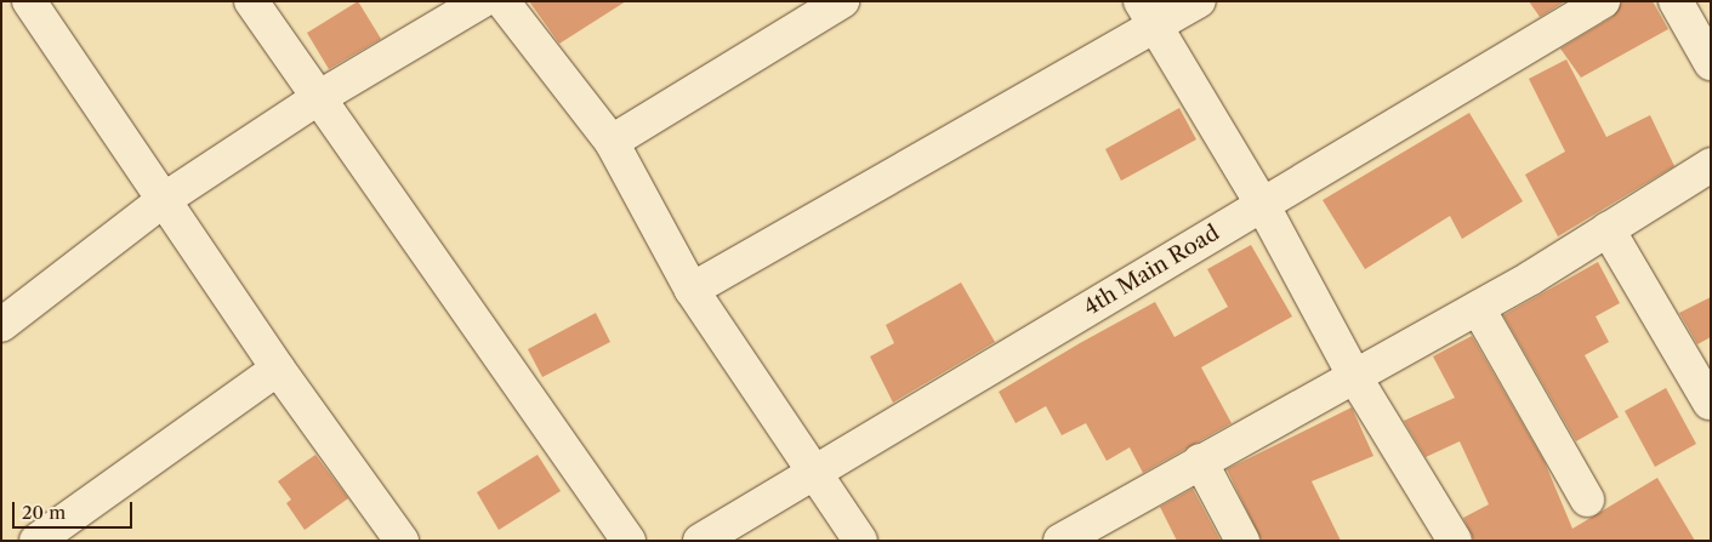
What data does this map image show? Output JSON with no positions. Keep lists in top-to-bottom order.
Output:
{
  "streets": {
    "street": ["4th Main Road"]
  },
  "scale_bar": "20 m"
}
